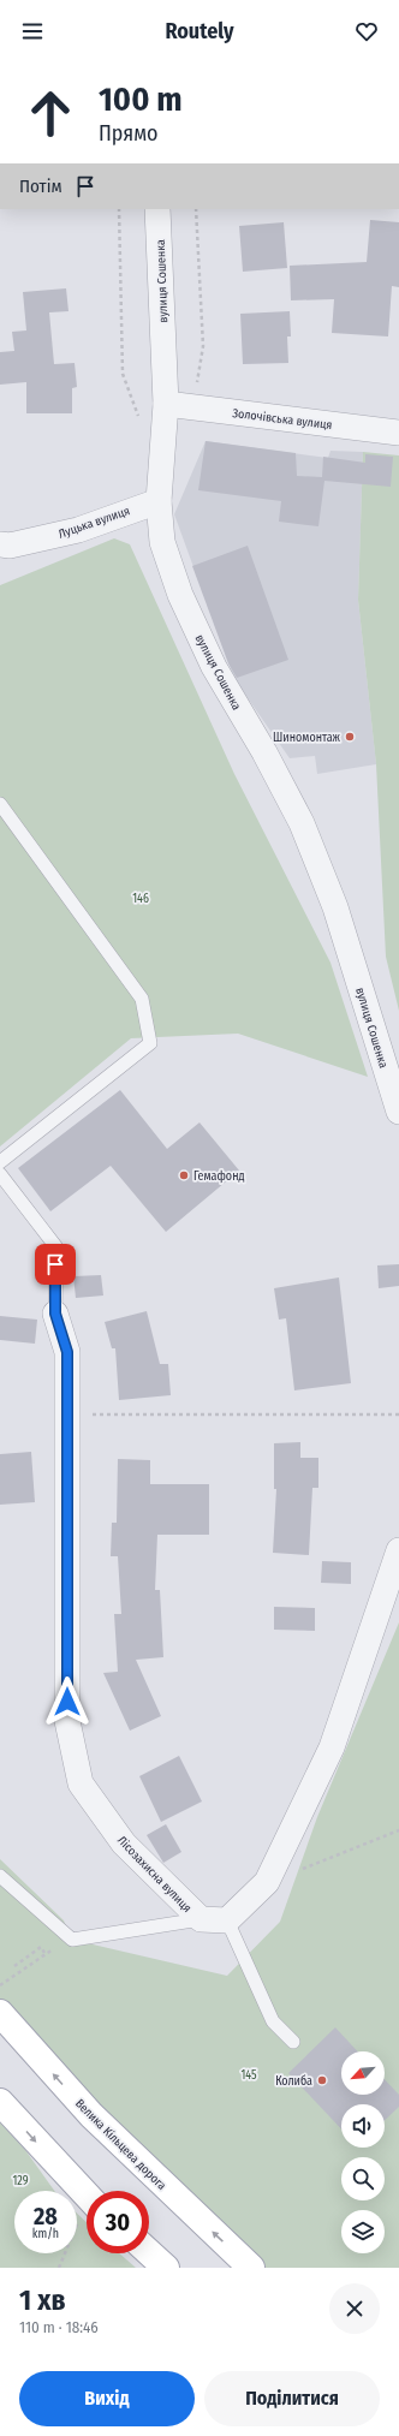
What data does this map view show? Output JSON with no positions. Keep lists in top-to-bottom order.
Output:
{
  "streets": {
    "main road": ["Велика Кільцева дорога"],
    "street": [
      "вулиця Сошенка",
      "Золочівська вулиця",
      "Луцька вулиця",
      "Лісозахисна вулиця"
    ]
  },
  "crossings": [
    ["вулиця Сошенка", "Золочівська вулиця"],
    ["вулиця Сошенка", "Луцька вулиця"]
  ],
  "parks": ["146", "145", "129"],
  "places": ["Шиномонтаж", "Гемафонд", "Колиба"],
  "north": "bottom left",
  "page": {
    "header": "Routely",
    "turn": ["100 m", "Прямо"],
    "then": "Потім",
    "speed": "28 km/h",
    "limit": "30",
    "heading": ["1 хв", "110 m · 18:46"],
    "buttons": ["Вихід", "Поділитися"]
  }
}
